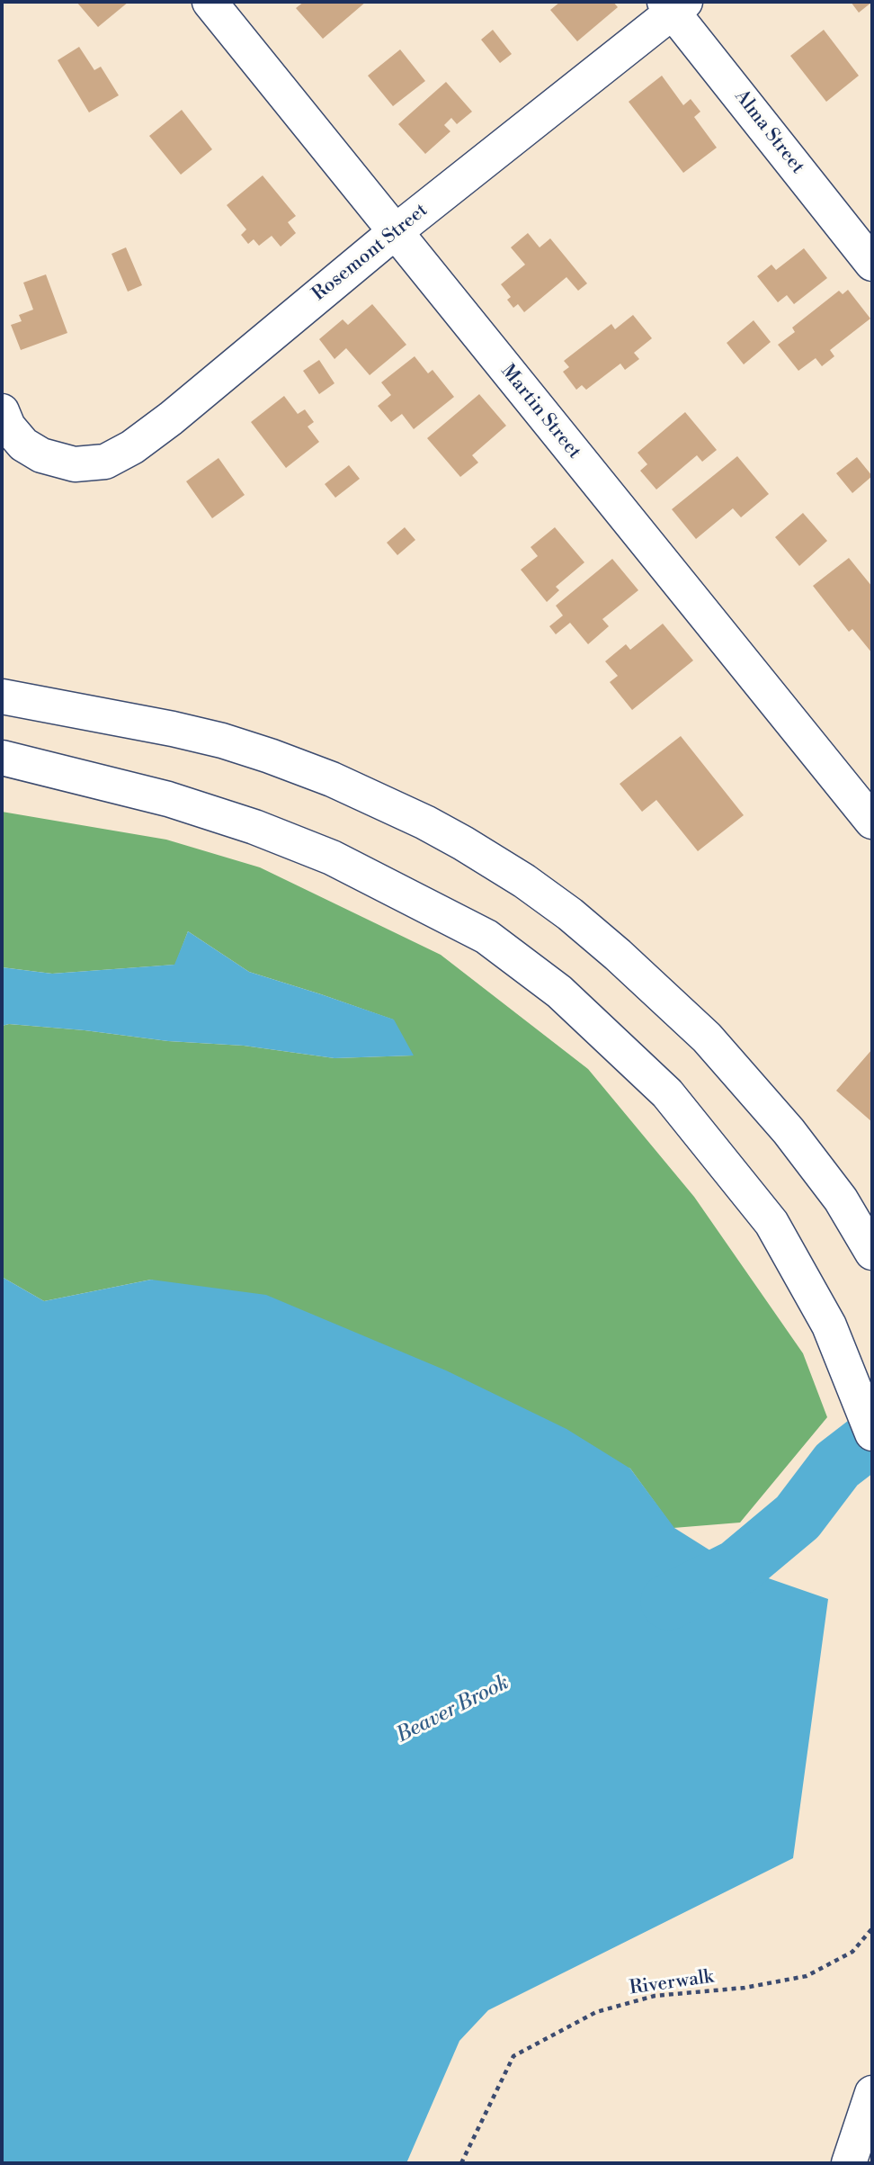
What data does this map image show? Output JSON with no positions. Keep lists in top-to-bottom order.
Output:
{
  "streets": {
    "main road": ["Alma Street", "Rosemont Street", "Martin Street"],
    "path": ["Riverwalk"]
  },
  "crossings": [
    ["Alma Street", "Rosemont Street"],
    ["Rosemont Street", "Martin Street"]
  ],
  "water": ["Beaver Brook"]
}
